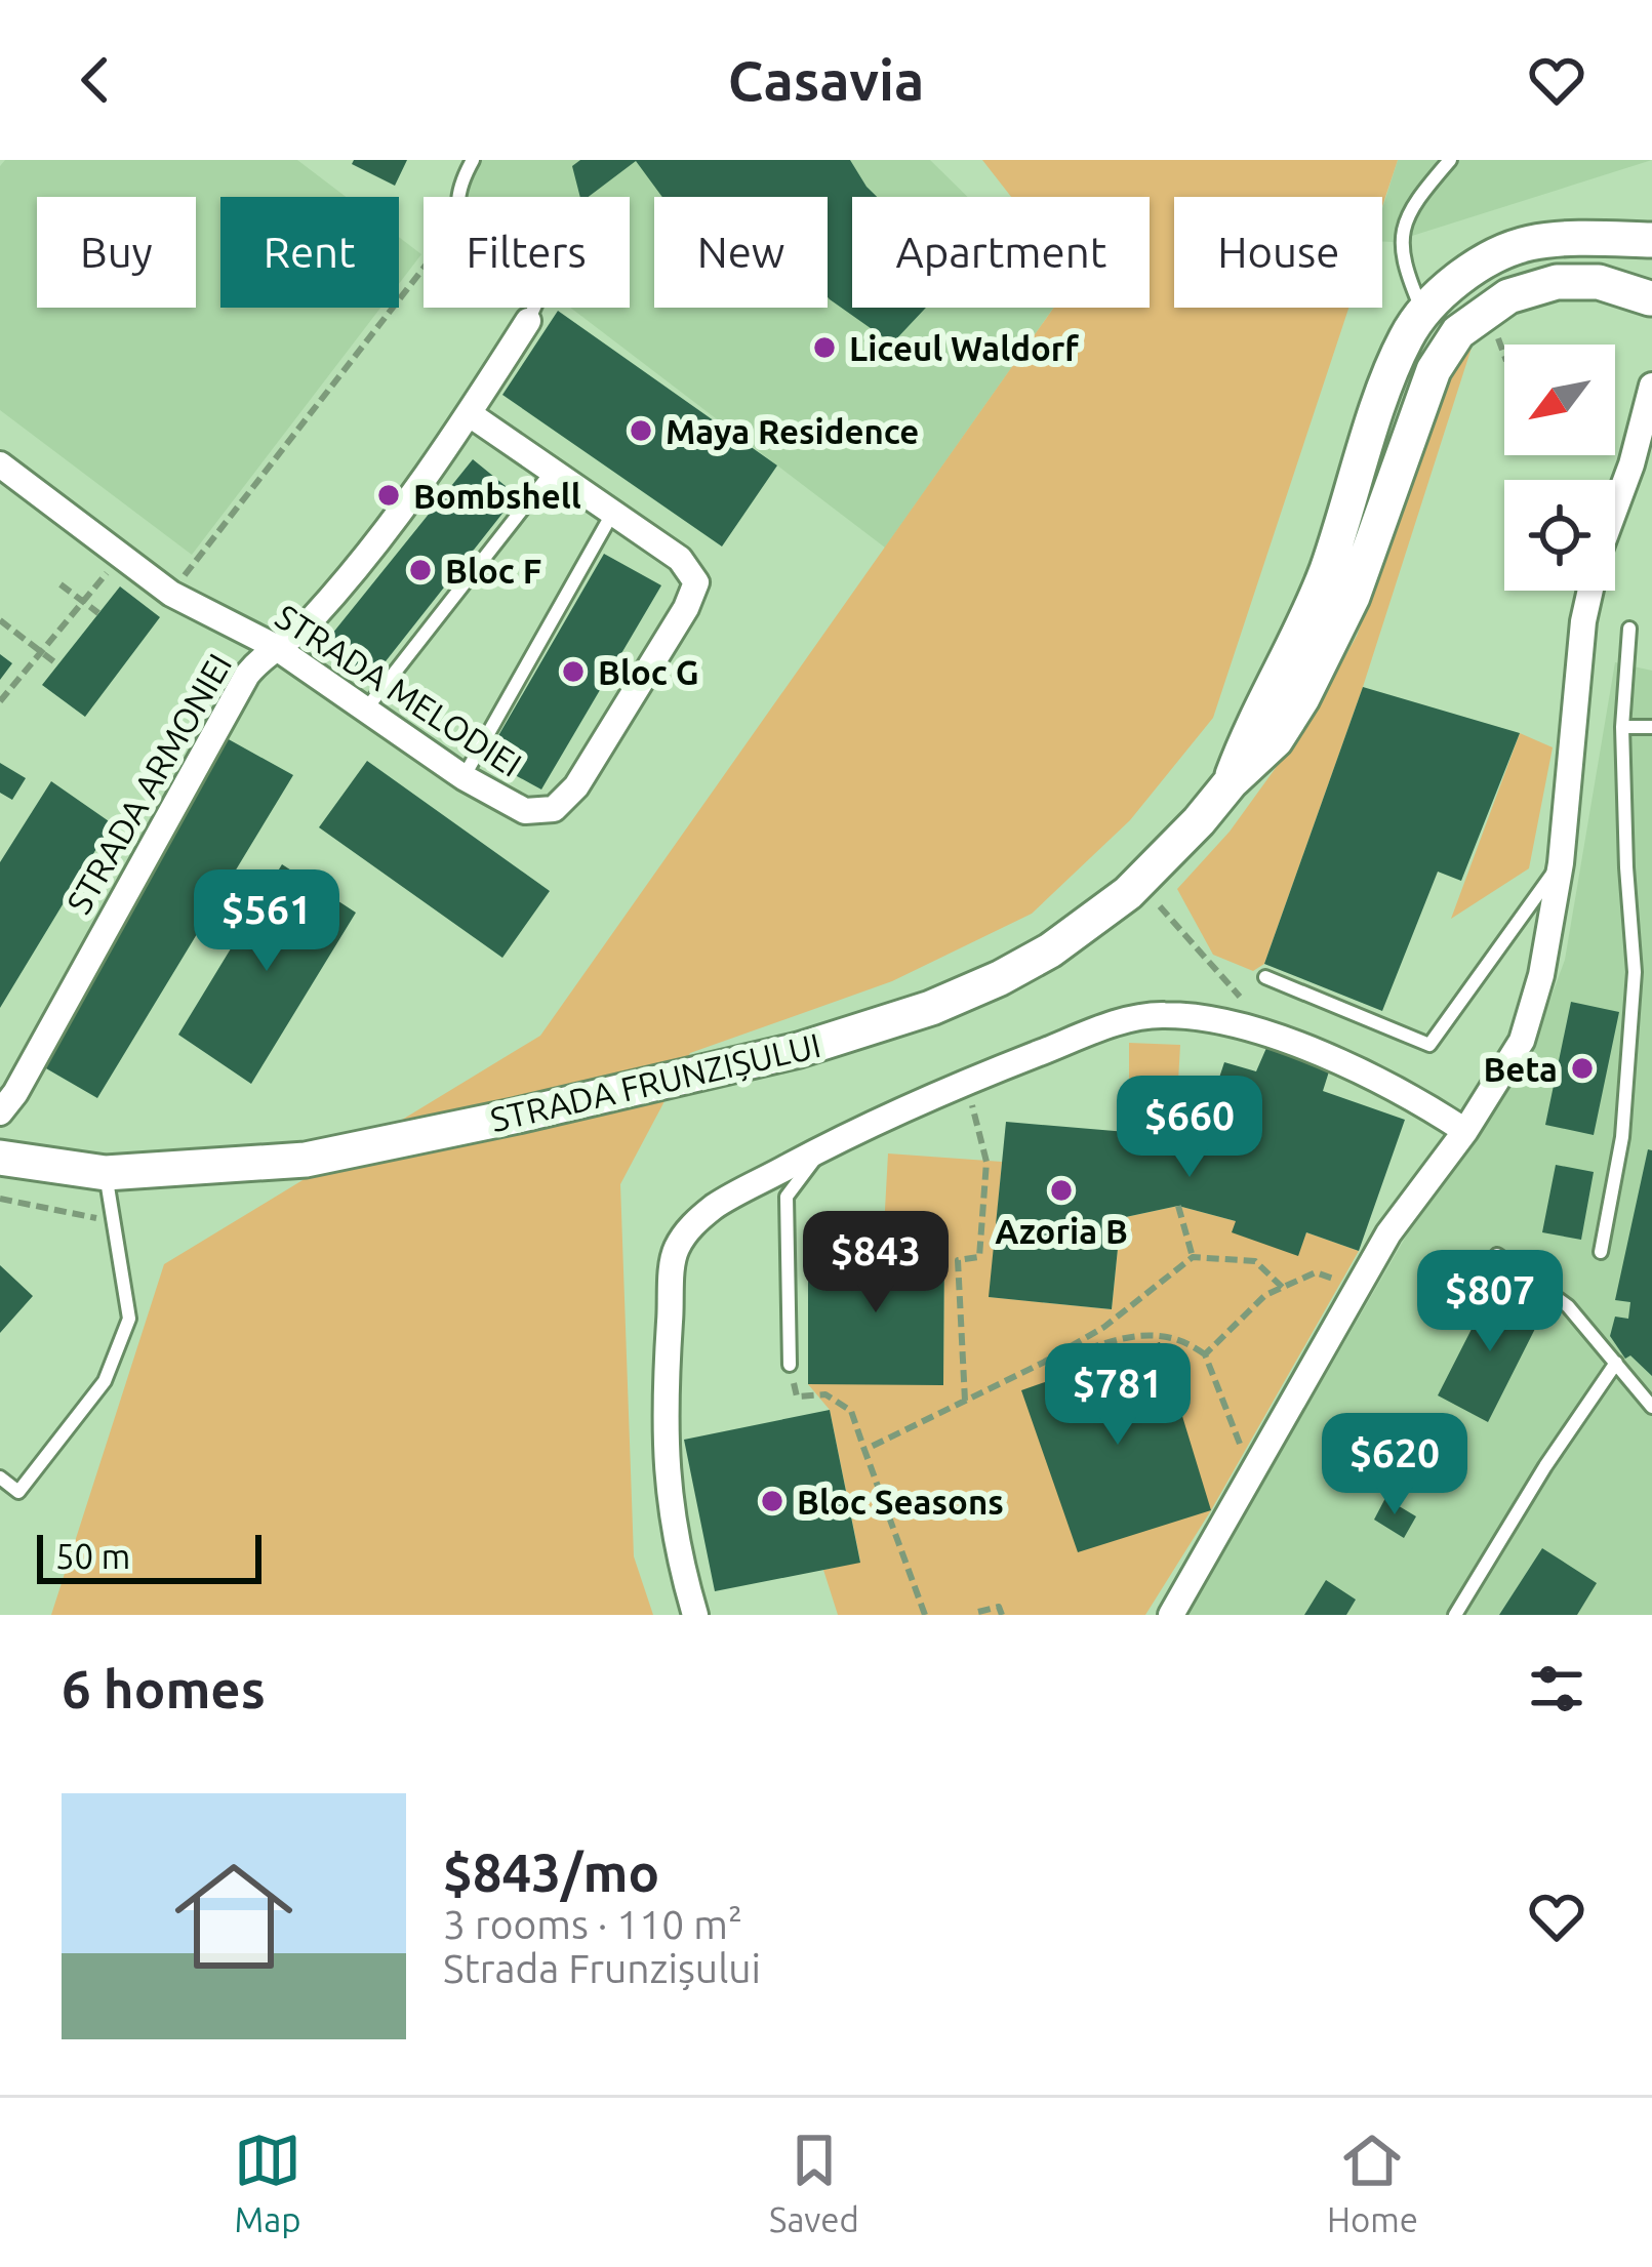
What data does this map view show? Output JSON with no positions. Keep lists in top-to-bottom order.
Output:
{
  "streets": {
    "main road": ["STRADA FRUNZIȘULUI"],
    "street": ["STRADA MELODIEI", "STRADA ARMONIEI"]
  },
  "crossings": [
    ["STRADA MELODIEI", "STRADA ARMONIEI"]
  ],
  "places": [
    "Liceul Waldorf",
    "Maya Residence",
    "Bombshell",
    "Bloc F",
    "Bloc G",
    "Beta",
    "Azoria B",
    "Bloc Seasons"
  ],
  "scale_bar": "50 m",
  "north": "bottom left",
  "page": {
    "header": "Casavia",
    "chip": [
      "Buy",
      "Rent",
      "Filters",
      "New",
      "Apartment",
      "House"
    ],
    "price": [
      "$561",
      "$660",
      "$843",
      "$807",
      "$781",
      "$620"
    ],
    "scale": "50 m",
    "heading": "6 homes",
    "list": [
      {
        "name": "$843/mo",
        "note": "3 rooms · 110 m² · Strada Frunzișului"
      }
    ],
    "tabs": ["Map", "Saved", "Home"]
  }
}
